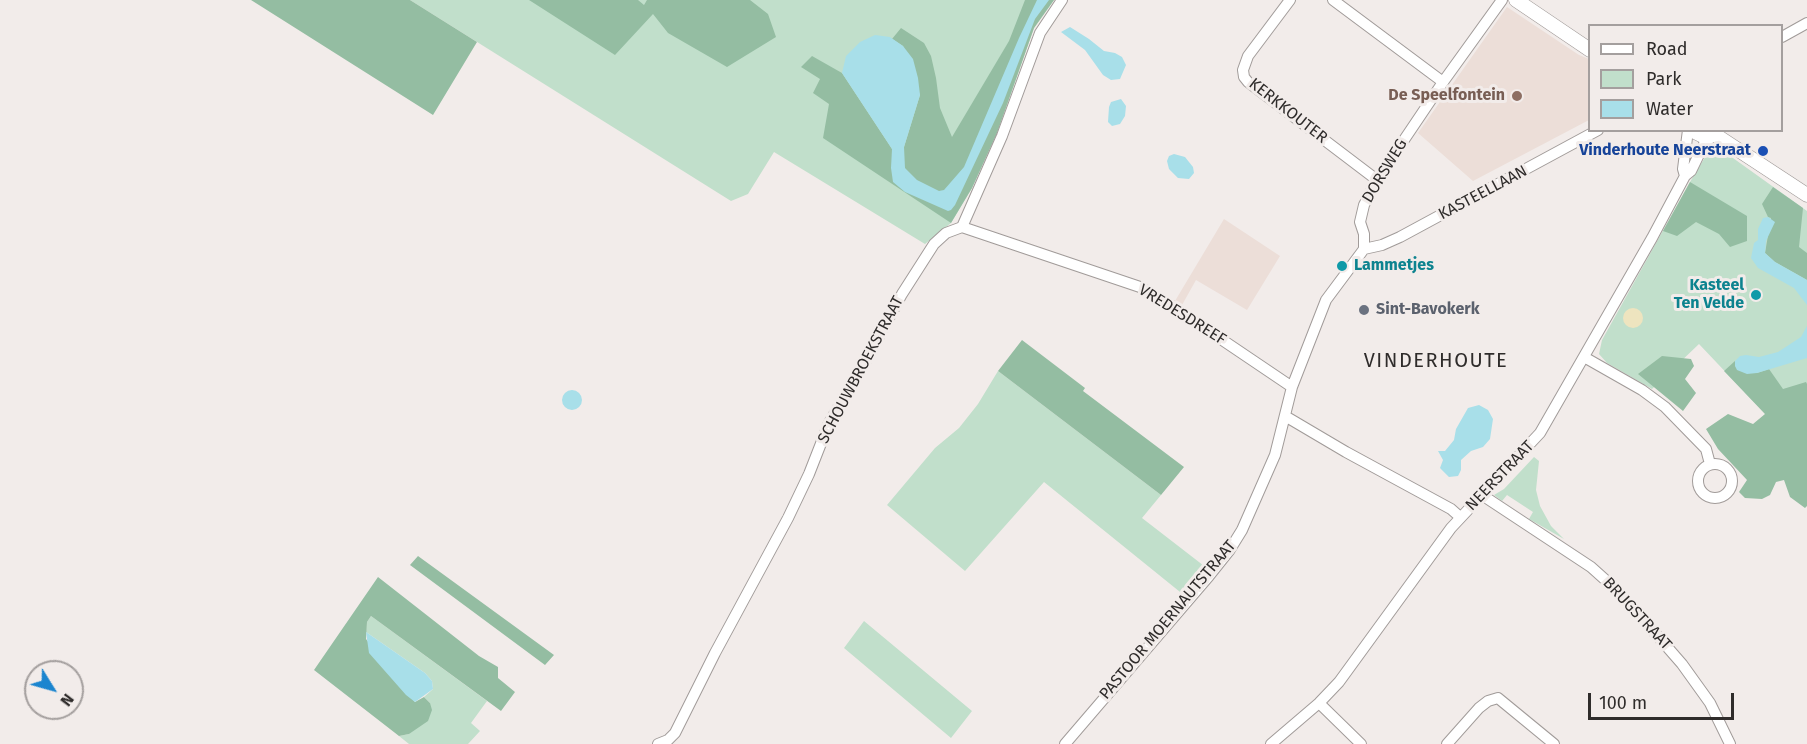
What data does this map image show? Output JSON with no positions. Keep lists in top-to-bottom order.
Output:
{
  "streets": {
    "street": [
      "KERKKOUTER",
      "DORSWEG",
      "KASTEELLAAN",
      "VREDESDREEF",
      "SCHOUWBROEKSTRAAT",
      "NEERSTRAAT",
      "BRUGSTRAAT",
      "PASTOOR MOERNAUTSTRAAT"
    ]
  },
  "crossings": [
    ["KERKKOUTER", "DORSWEG"],
    ["DORSWEG", "KASTEELLAAN"],
    ["VREDESDREEF", "SCHOUWBROEKSTRAAT"],
    ["VREDESDREEF", "PASTOOR MOERNAUTSTRAAT"],
    ["NEERSTRAAT", "BRUGSTRAAT"]
  ],
  "districts": ["VINDERHOUTE"],
  "places": [
    "De Speelfontein",
    "Vinderhoute Neerstraat",
    "Lammetjes",
    "Kasteel Ten Velde",
    "Sint-Bavokerk"
  ],
  "legend": ["Road", "Park", "Water"],
  "scale_bar": "100 m",
  "north": "bottom right"
}
